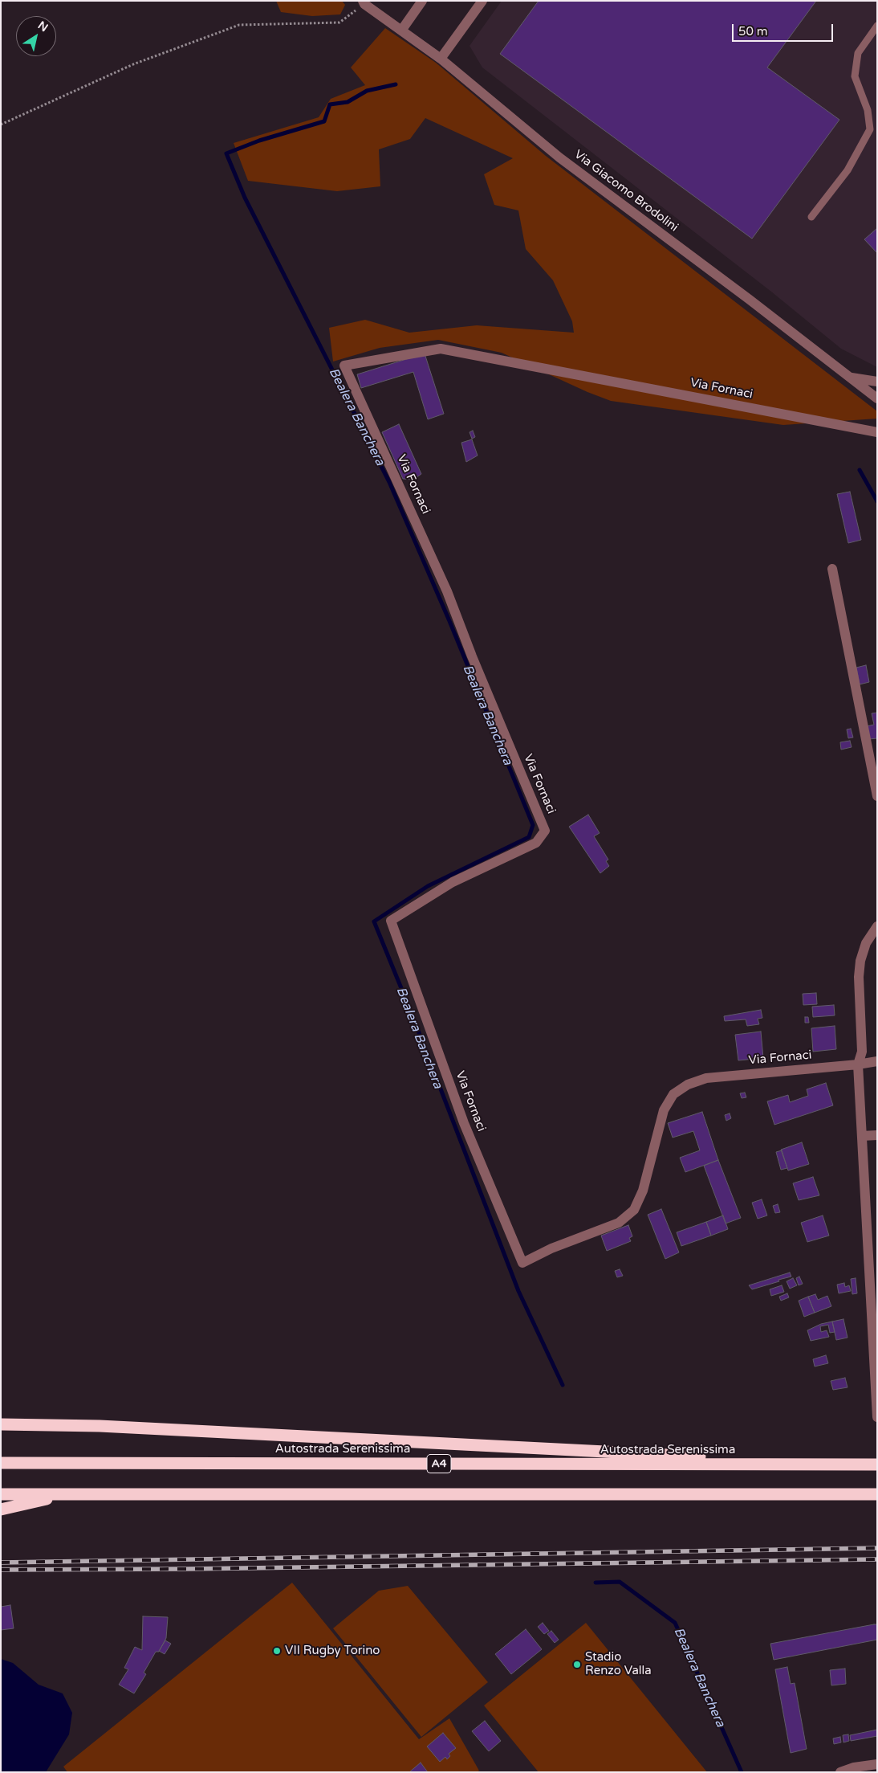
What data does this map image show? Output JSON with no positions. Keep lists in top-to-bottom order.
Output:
{
  "streets": {
    "highway": ["Autostrada Serenissima", "A4"],
    "street": ["Via Giacomo Brodolini", "Via Fornaci"]
  },
  "water": ["Bealera Banchera"],
  "places": ["VII Rugby Torino", "Stadio Renzo Valla"],
  "scale_bar": "50 m",
  "north": "top right"
}
